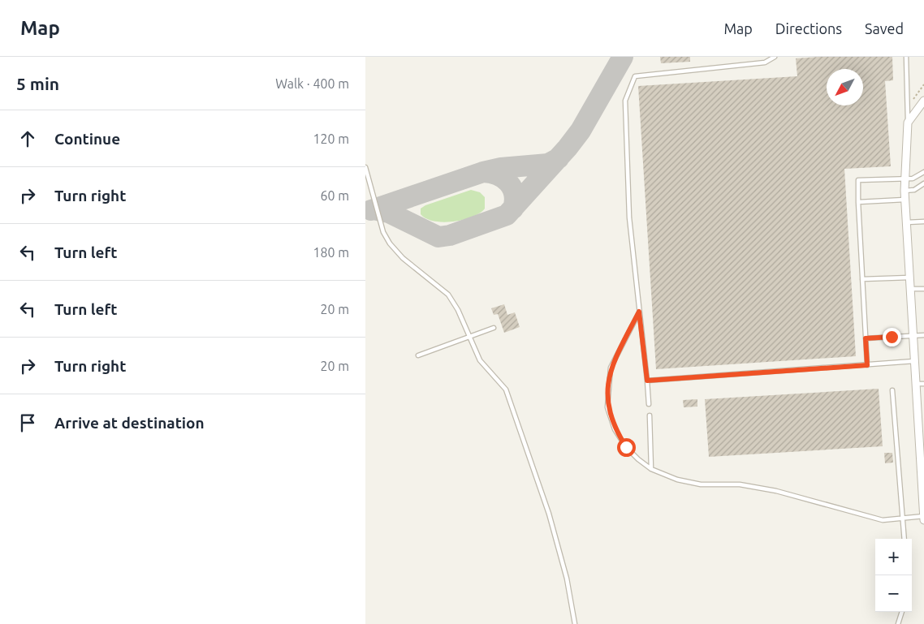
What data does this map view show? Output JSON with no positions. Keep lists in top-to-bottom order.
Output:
{
  "north": "bottom left",
  "page": {
    "header": "Map",
    "nav": ["Map", "Directions", "Saved"],
    "heading": ["5 min", "Walk · 400 m"],
    "list": [
      ["Continue", "120 m"],
      ["Turn right", "60 m"],
      ["Turn left", "180 m"],
      ["Turn left", "20 m"],
      ["Turn right", "20 m"],
      "Arrive at destination"
    ],
    "map_buttons": ["+", "−"]
  }
}
